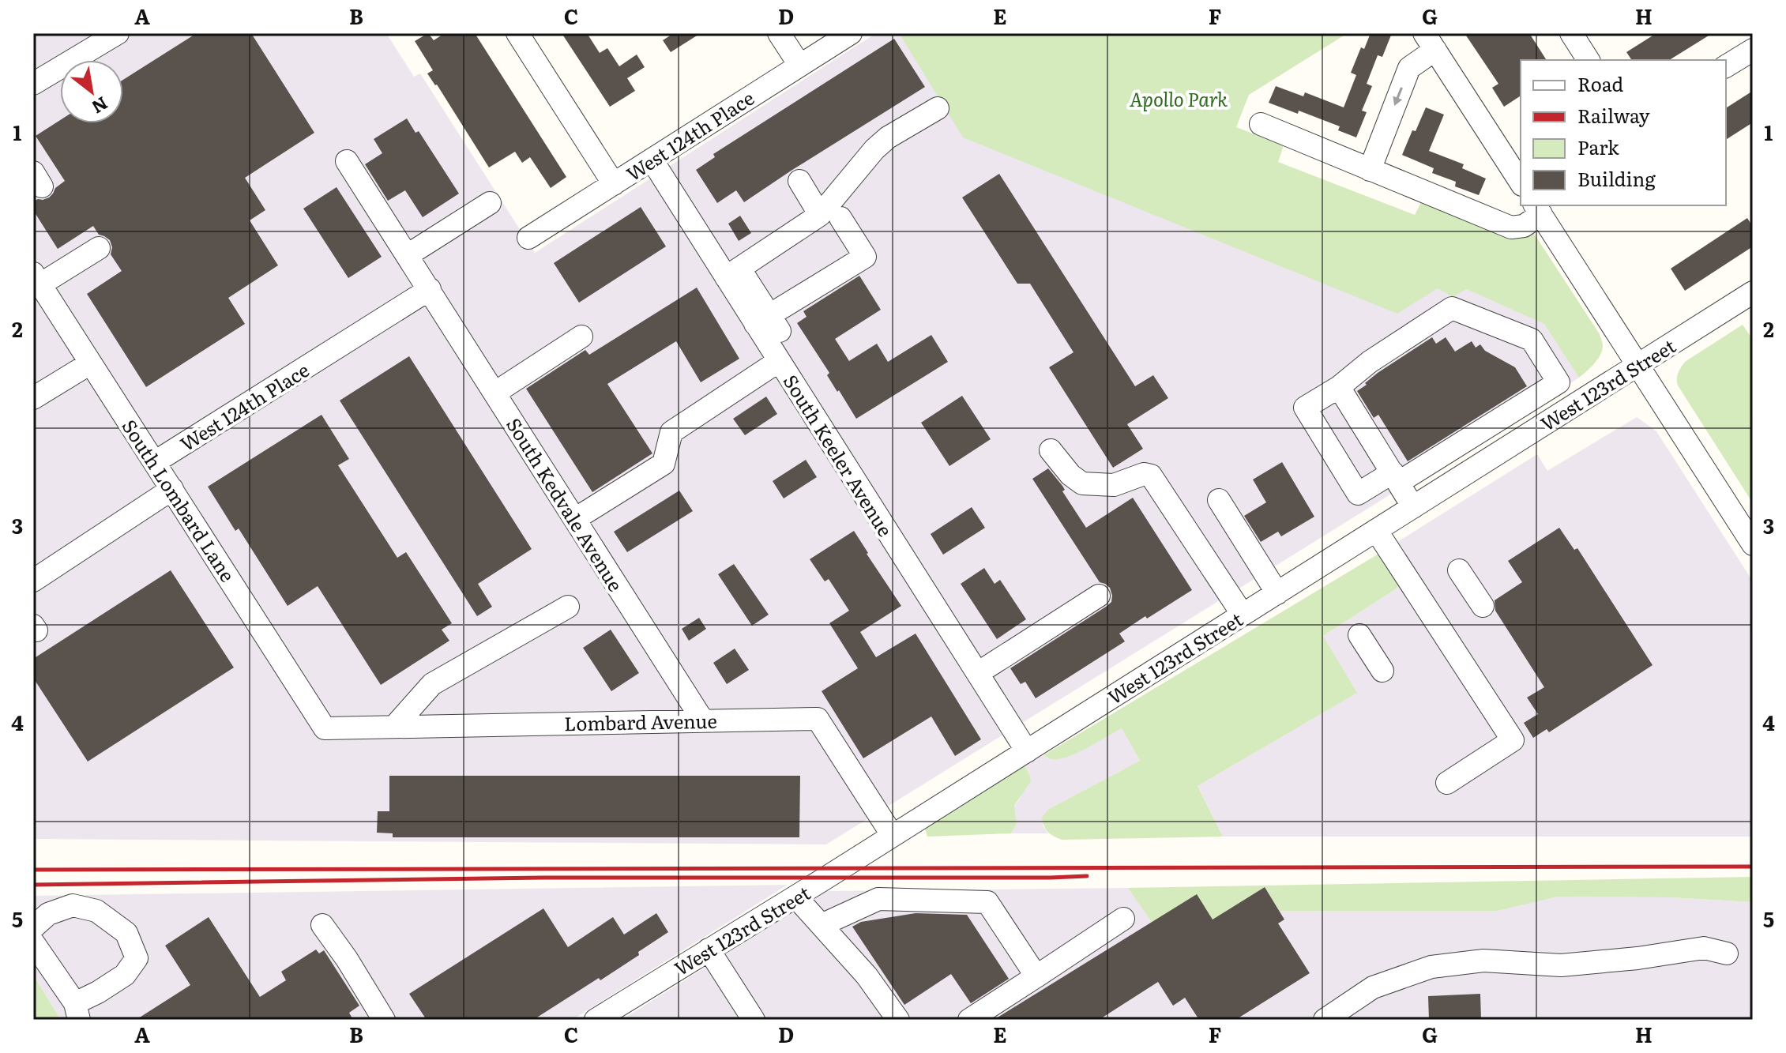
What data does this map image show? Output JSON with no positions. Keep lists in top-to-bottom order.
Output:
{
  "streets": {
    "street": [
      "West 124th Place",
      "West 123rd Street",
      "South Keeler Avenue",
      "South Lombard Lane",
      "South Kedvale Avenue",
      "Lombard Avenue"
    ]
  },
  "crossings": [
    ["West 124th Place", "South Keeler Avenue"],
    ["West 124th Place", "South Lombard Lane"],
    ["West 124th Place", "South Kedvale Avenue"],
    ["West 123rd Street", "South Keeler Avenue"],
    ["West 123rd Street", "Lombard Avenue"],
    ["South Lombard Lane", "Lombard Avenue"],
    ["South Kedvale Avenue", "Lombard Avenue"]
  ],
  "parks": ["Apollo Park"],
  "legend": [
    "Road",
    "Railway",
    "Park",
    "Building"
  ],
  "north": "bottom right",
  "grid": {
    "columns": [
      "A",
      "B",
      "C",
      "D",
      "E",
      "F",
      "G",
      "H"
    ],
    "rows": [
      "1",
      "2",
      "3",
      "4",
      "5"
    ]
  }
}
